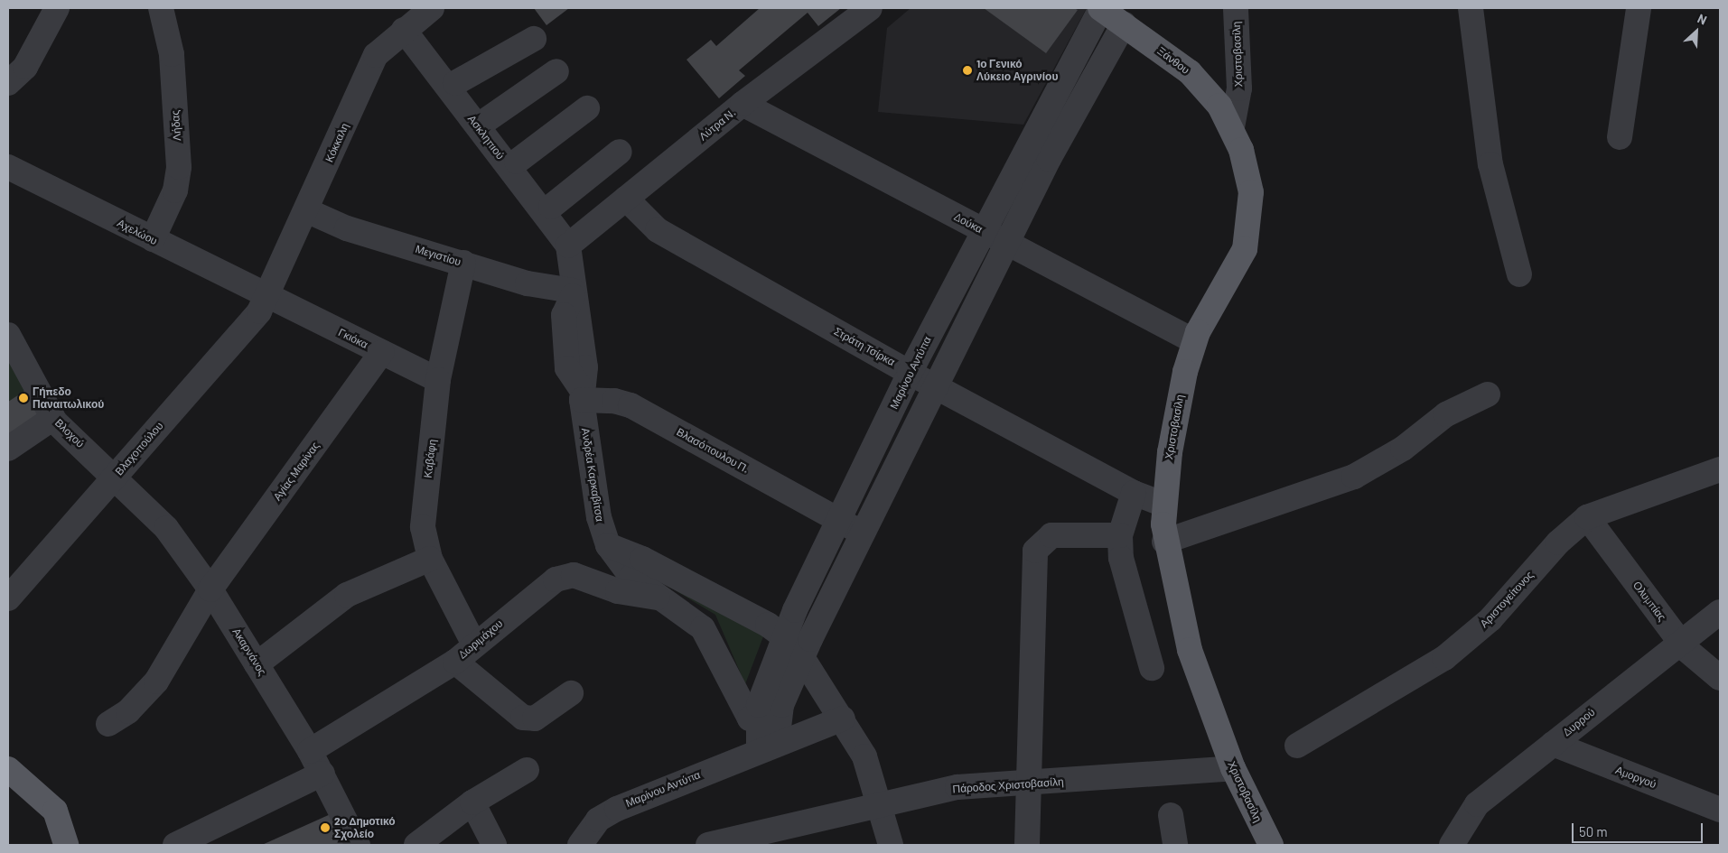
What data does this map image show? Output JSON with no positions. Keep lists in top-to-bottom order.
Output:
{
  "streets": {
    "main road": ["Χριστοβασίλη", "Ξάνθου"],
    "street": [
      "Λύτρα Ν.",
      "Λήδας",
      "Ασκληπιού",
      "Κόκκαλη",
      "Δούκα",
      "Αχελώου",
      "Μεγιστίου",
      "Γκιόκα",
      "Στράτη Τσίρκα",
      "Μαρίνου Αντύπα",
      "Βλοχού",
      "Βλαχοπούλου",
      "Βλασόπουλου Π.",
      "Καβάφη",
      "Αγίας Μαρίνας",
      "Ανδρέα Καρκαβίτσα",
      "Αριστογείτονος",
      "Ολυμπίας",
      "Δωριμάχου",
      "Ακαρνάνος",
      "Δυρρού",
      "Αμοργού",
      "Πάροδος Χριστοβασίλη"
    ]
  },
  "crossings": [
    ["Χριστοβασίλη", "Ξάνθου"],
    ["Χριστοβασίλη", "Δούκα"],
    ["Χριστοβασίλη", "Στράτη Τσίρκα"],
    ["Χριστοβασίλη", "Πάροδος Χριστοβασίλη"],
    ["Ξάνθου", "Μαρίνου Αντύπα"],
    ["Λύτρα Ν.", "Ασκληπιού"],
    ["Λύτρα Ν.", "Δούκα"],
    ["Λύτρα Ν.", "Στράτη Τσίρκα"],
    ["Λύτρα Ν.", "Ανδρέα Καρκαβίτσα"],
    ["Λήδας", "Αχελώου"],
    ["Ασκληπιού", "Κόκκαλη"],
    ["Ασκληπιού", "Ανδρέα Καρκαβίτσα"],
    ["Κόκκαλη", "Αχελώου"],
    ["Κόκκαλη", "Μεγιστίου"],
    ["Κόκκαλη", "Γκιόκα"],
    ["Κόκκαλη", "Βλαχοπούλου"],
    ["Δούκα", "Μαρίνου Αντύπα"],
    ["Αχελώου", "Γκιόκα"],
    ["Αχελώου", "Βλαχοπούλου"],
    ["Μεγιστίου", "Καβάφη"],
    ["Μεγιστίου", "Ανδρέα Καρκαβίτσα"],
    ["Γκιόκα", "Βλαχοπούλου"],
    ["Γκιόκα", "Καβάφη"],
    ["Γκιόκα", "Αγίας Μαρίνας"],
    ["Στράτη Τσίρκα", "Μαρίνου Αντύπα"],
    ["Μαρίνου Αντύπα", "Βλασόπουλου Π."],
    ["Μαρίνου Αντύπα", "Ανδρέα Καρκαβίτσα"],
    ["Βλοχού", "Βλαχοπούλου"],
    ["Βλοχού", "Ακαρνάνος"],
    ["Βλαχοπούλου", "Ακαρνάνος"],
    ["Βλασόπουλου Π.", "Ανδρέα Καρκαβίτσα"],
    ["Καβάφη", "Δωριμάχου"],
    ["Αγίας Μαρίνας", "Ακαρνάνος"],
    ["Ανδρέα Καρκαβίτσα", "Δωριμάχου"],
    ["Αριστογείτονος", "Ολυμπίας"],
    ["Ολυμπίας", "Δυρρού"],
    ["Δωριμάχου", "Ακαρνάνος"],
    ["Δυρρού", "Αμοργού"]
  ],
  "places": ["1ο Γενικό Λύκειο Αγρινίου", "Γήπεδο Παναιτωλικού", "2ο Δημοτικό Σχολείο"],
  "scale_bar": "50 m",
  "north": "top right"
}
